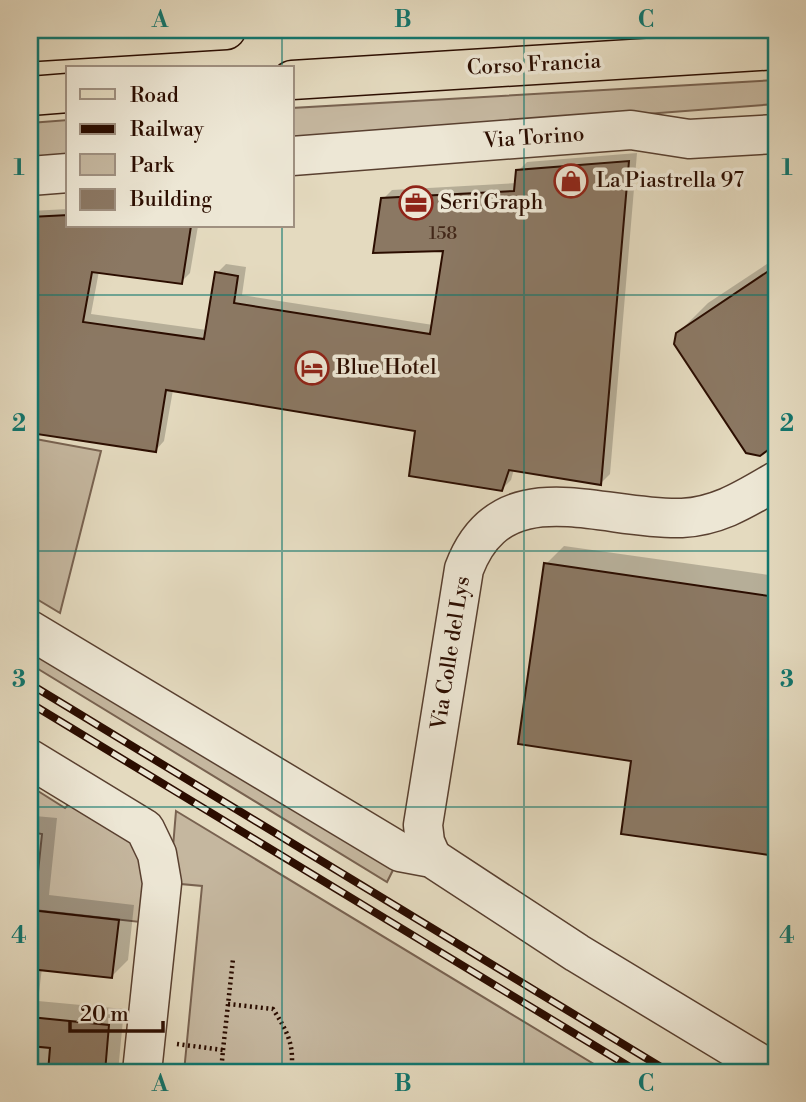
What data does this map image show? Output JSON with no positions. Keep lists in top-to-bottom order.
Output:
{
  "streets": {
    "main road": ["Corso Francia"],
    "street": ["Via Torino", "Via Colle del Lys"]
  },
  "places": {
    "shop": ["La Piastrella 97"],
    "office": ["Seri Graph"],
    "hotel": ["Blue Hotel"]
  },
  "house_numbers": ["158"],
  "legend": [
    "Road",
    "Railway",
    "Park",
    "Building"
  ],
  "scale_bar": "20 m",
  "grid": {
    "columns": ["A", "B", "C"],
    "rows": [
      "1",
      "2",
      "3",
      "4"
    ]
  }
}
